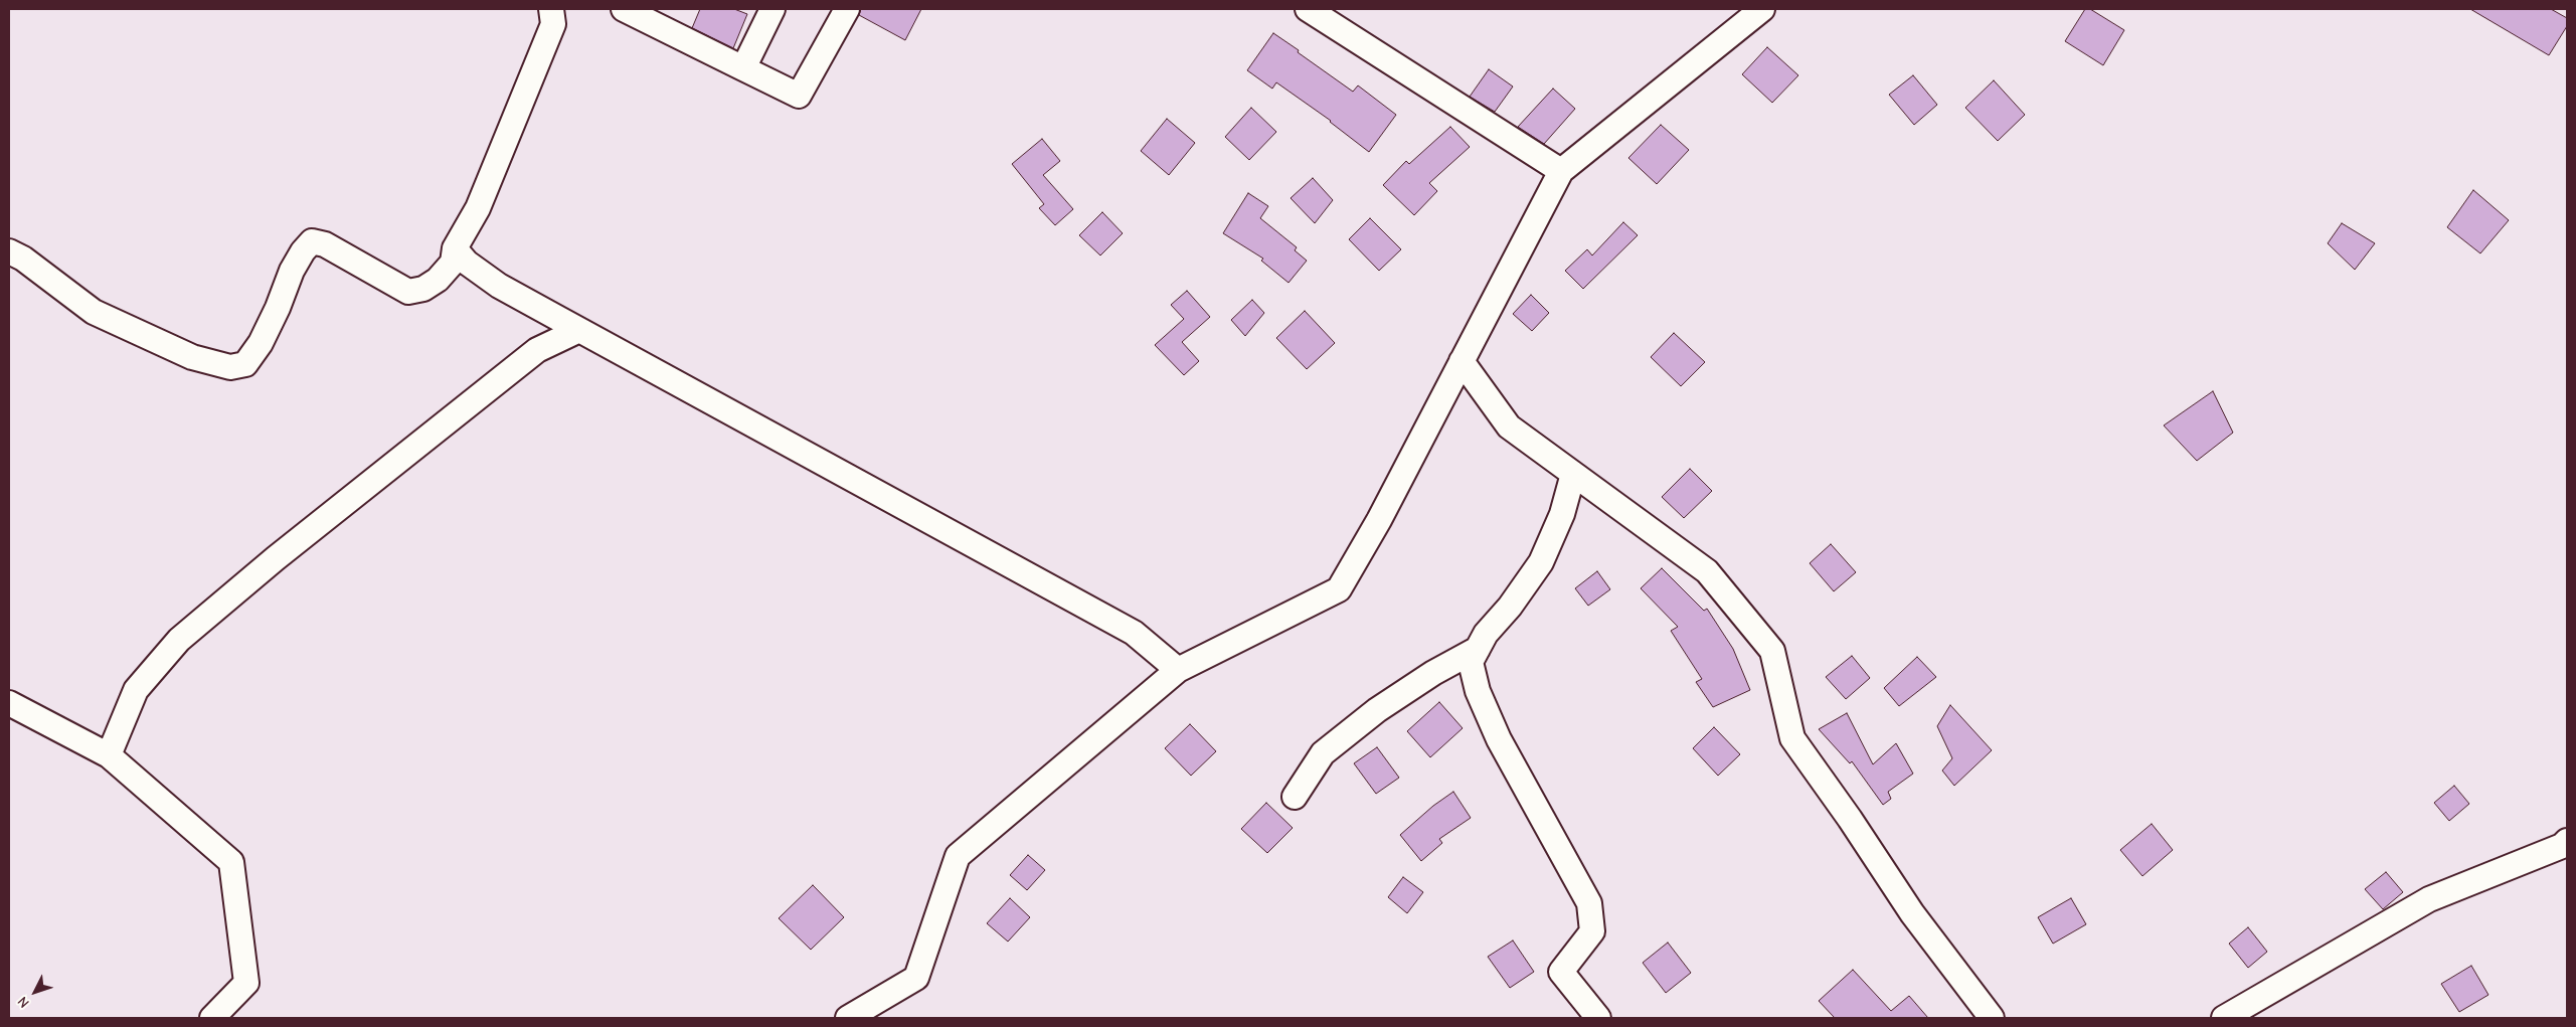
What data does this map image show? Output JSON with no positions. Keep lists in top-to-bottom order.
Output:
{
  "north": "bottom left"
}
